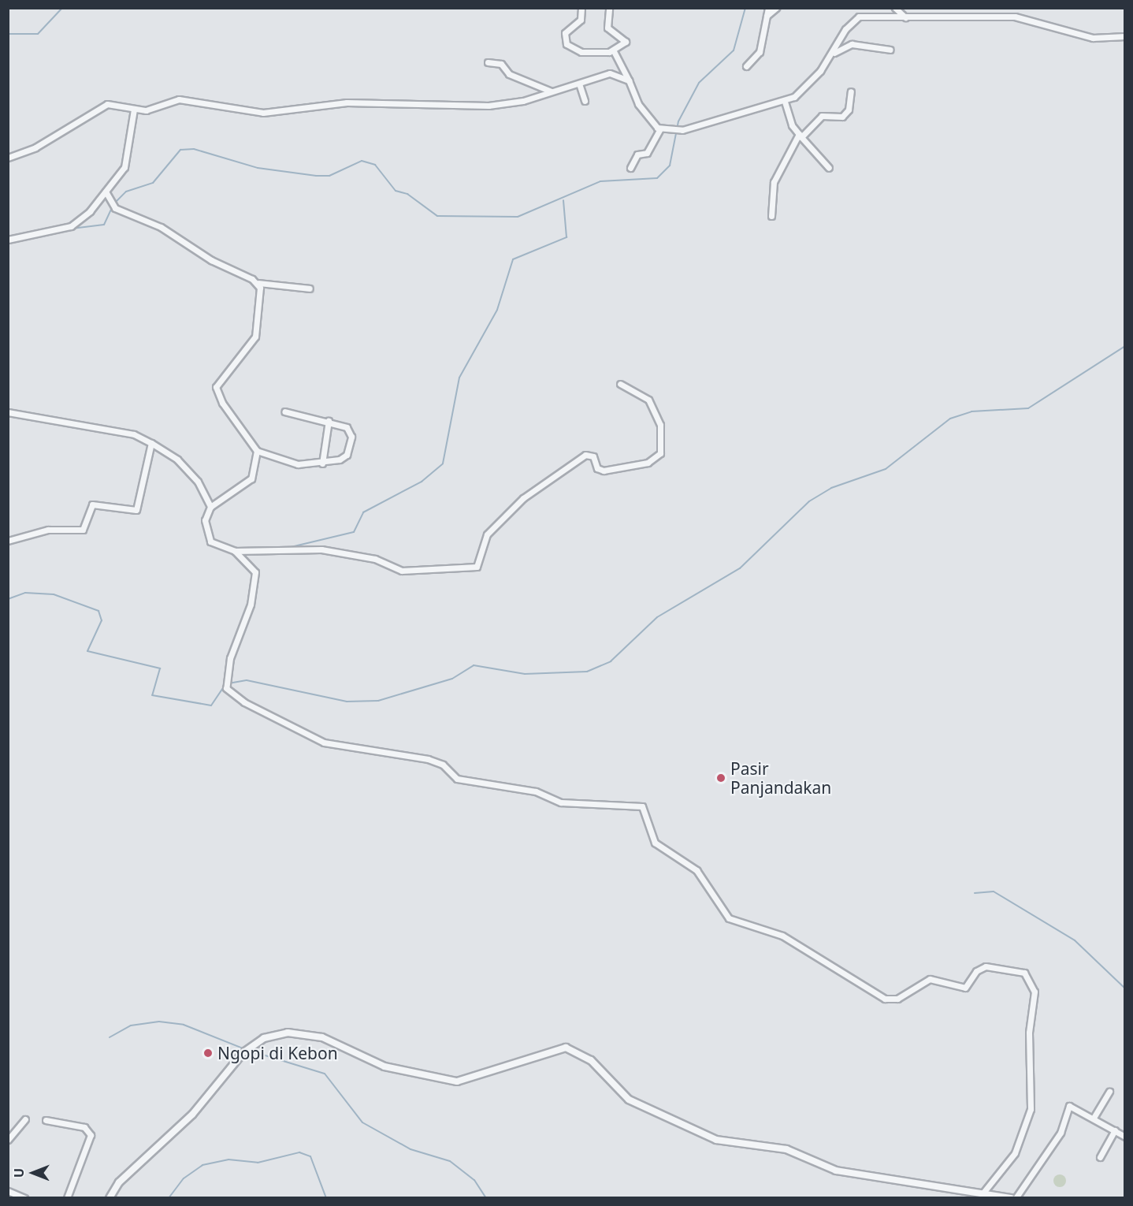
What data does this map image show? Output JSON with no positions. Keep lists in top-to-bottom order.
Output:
{
  "places": ["Pasir Panjandakan", "Ngopi di Kebon"],
  "north": "left"
}
